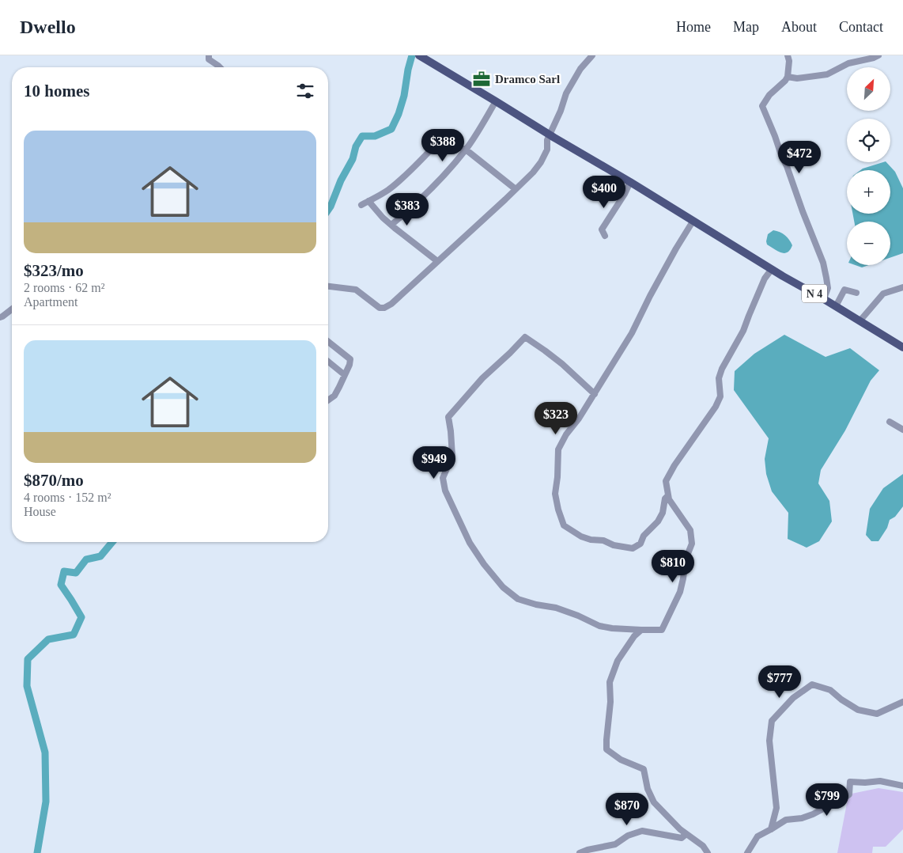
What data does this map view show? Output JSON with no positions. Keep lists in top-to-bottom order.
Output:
{
  "streets": {
    "main road": ["N 4"]
  },
  "places": {
    "office": ["Dramco Sarl"]
  },
  "north": "top right",
  "page": {
    "header": "Dwello",
    "nav": [
      "Home",
      "Map",
      "About",
      "Contact"
    ],
    "map_buttons": ["+", "−"],
    "heading": "10 homes",
    "list": [
      {
        "name": "$323/mo",
        "note": "2 rooms · 62 m² · Apartment"
      },
      {
        "name": "$870/mo",
        "note": "4 rooms · 152 m² · House"
      }
    ],
    "price": [
      "$388",
      "$472",
      "$400",
      "$383",
      "$323",
      "$949",
      "$810",
      "$777",
      "$799",
      "$870"
    ]
  }
}
